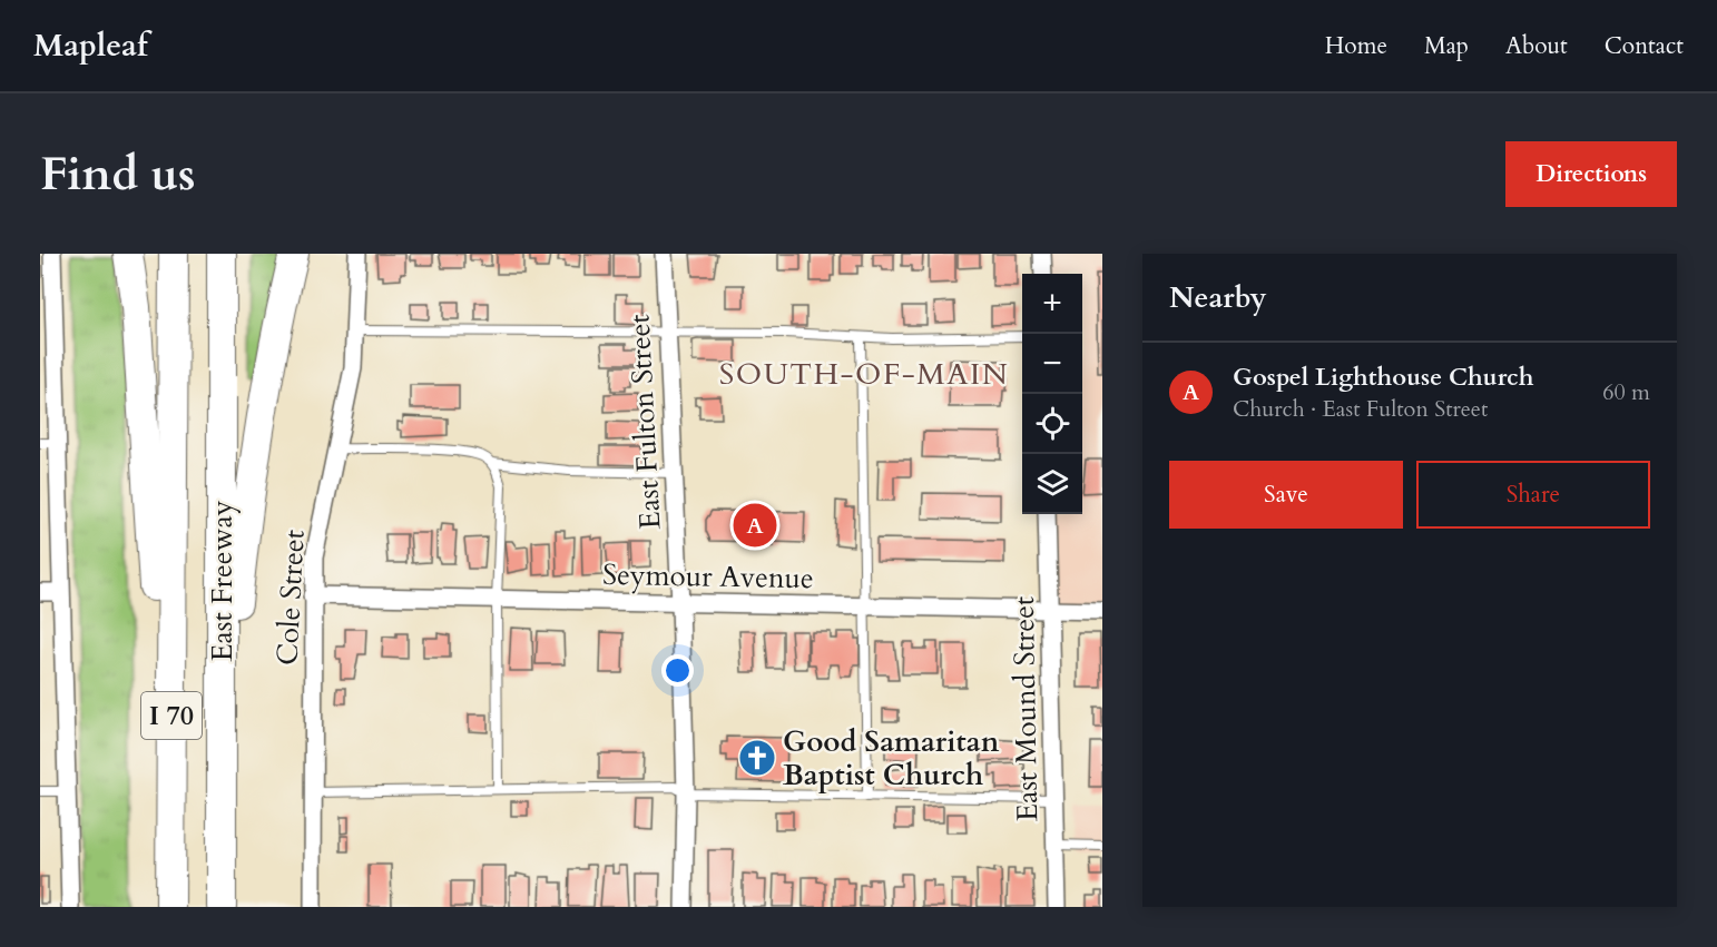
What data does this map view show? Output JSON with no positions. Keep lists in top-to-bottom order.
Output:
{
  "streets": {
    "highway": ["East Freeway", "I 70"],
    "street": [
      "East Fulton Street",
      "Seymour Avenue",
      "Cole Street",
      "East Mound Street"
    ]
  },
  "crossings": [
    ["East Fulton Street", "Seymour Avenue"],
    ["Seymour Avenue", "Cole Street"],
    ["Seymour Avenue", "East Mound Street"]
  ],
  "districts": ["SOUTH-OF-MAIN"],
  "places": {
    "church": ["Good Samaritan Baptist Church"]
  },
  "page": {
    "header": "Mapleaf",
    "nav": [
      "Home",
      "Map",
      "About",
      "Contact"
    ],
    "buttons": [
      "Directions",
      ["Save", "Share"]
    ],
    "title": "Find us",
    "heading": "Nearby",
    "map_buttons": ["+", "−"],
    "list": [
      {
        "mark": "A",
        "name": "Gospel Lighthouse Church",
        "note": "Church · East Fulton Street",
        "value": "60 m"
      }
    ],
    "pins": "A"
  }
}
